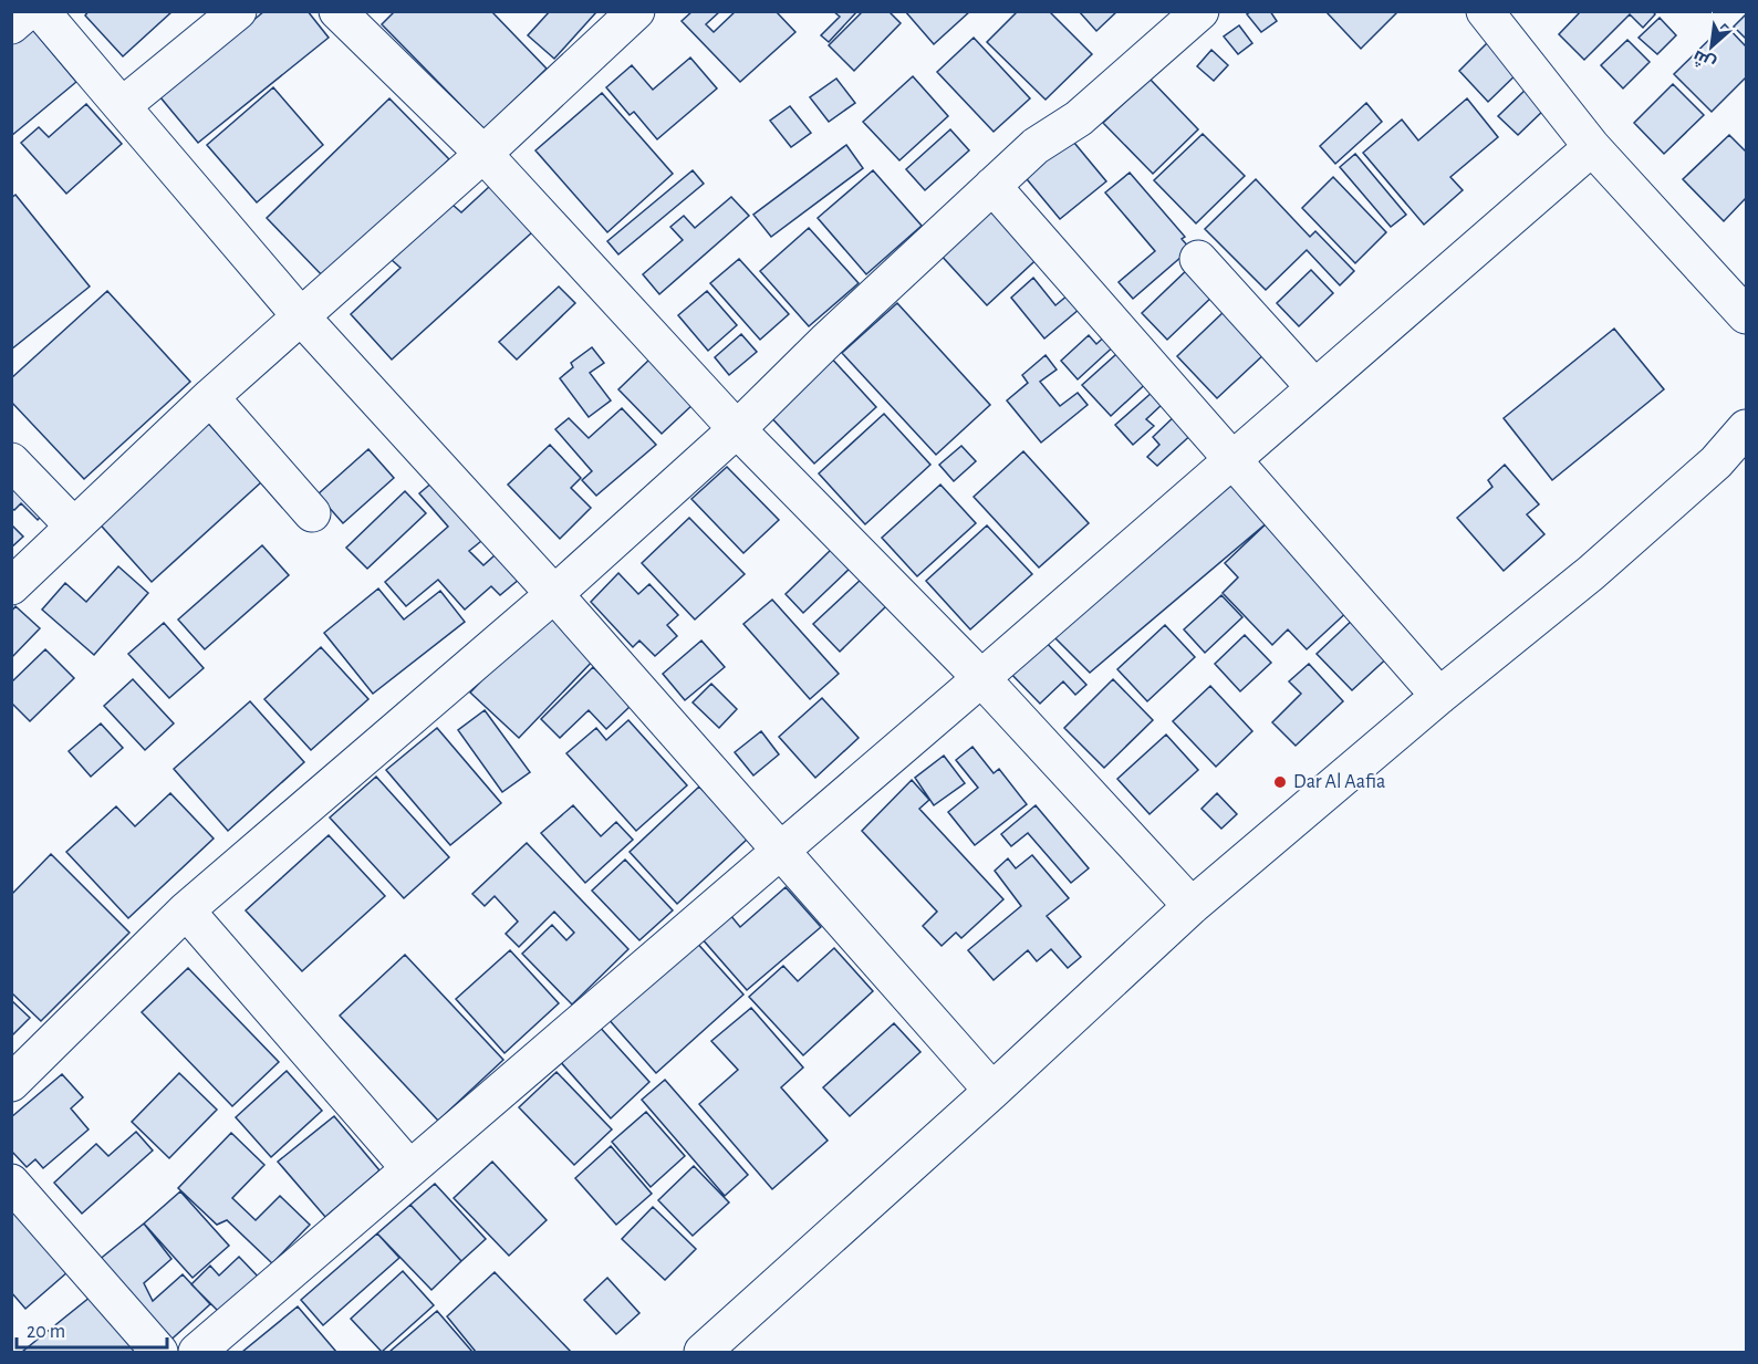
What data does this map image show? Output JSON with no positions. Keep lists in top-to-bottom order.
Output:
{
  "places": ["Dar Al Aafia"],
  "scale_bar": "20 m",
  "north": "bottom left"
}
